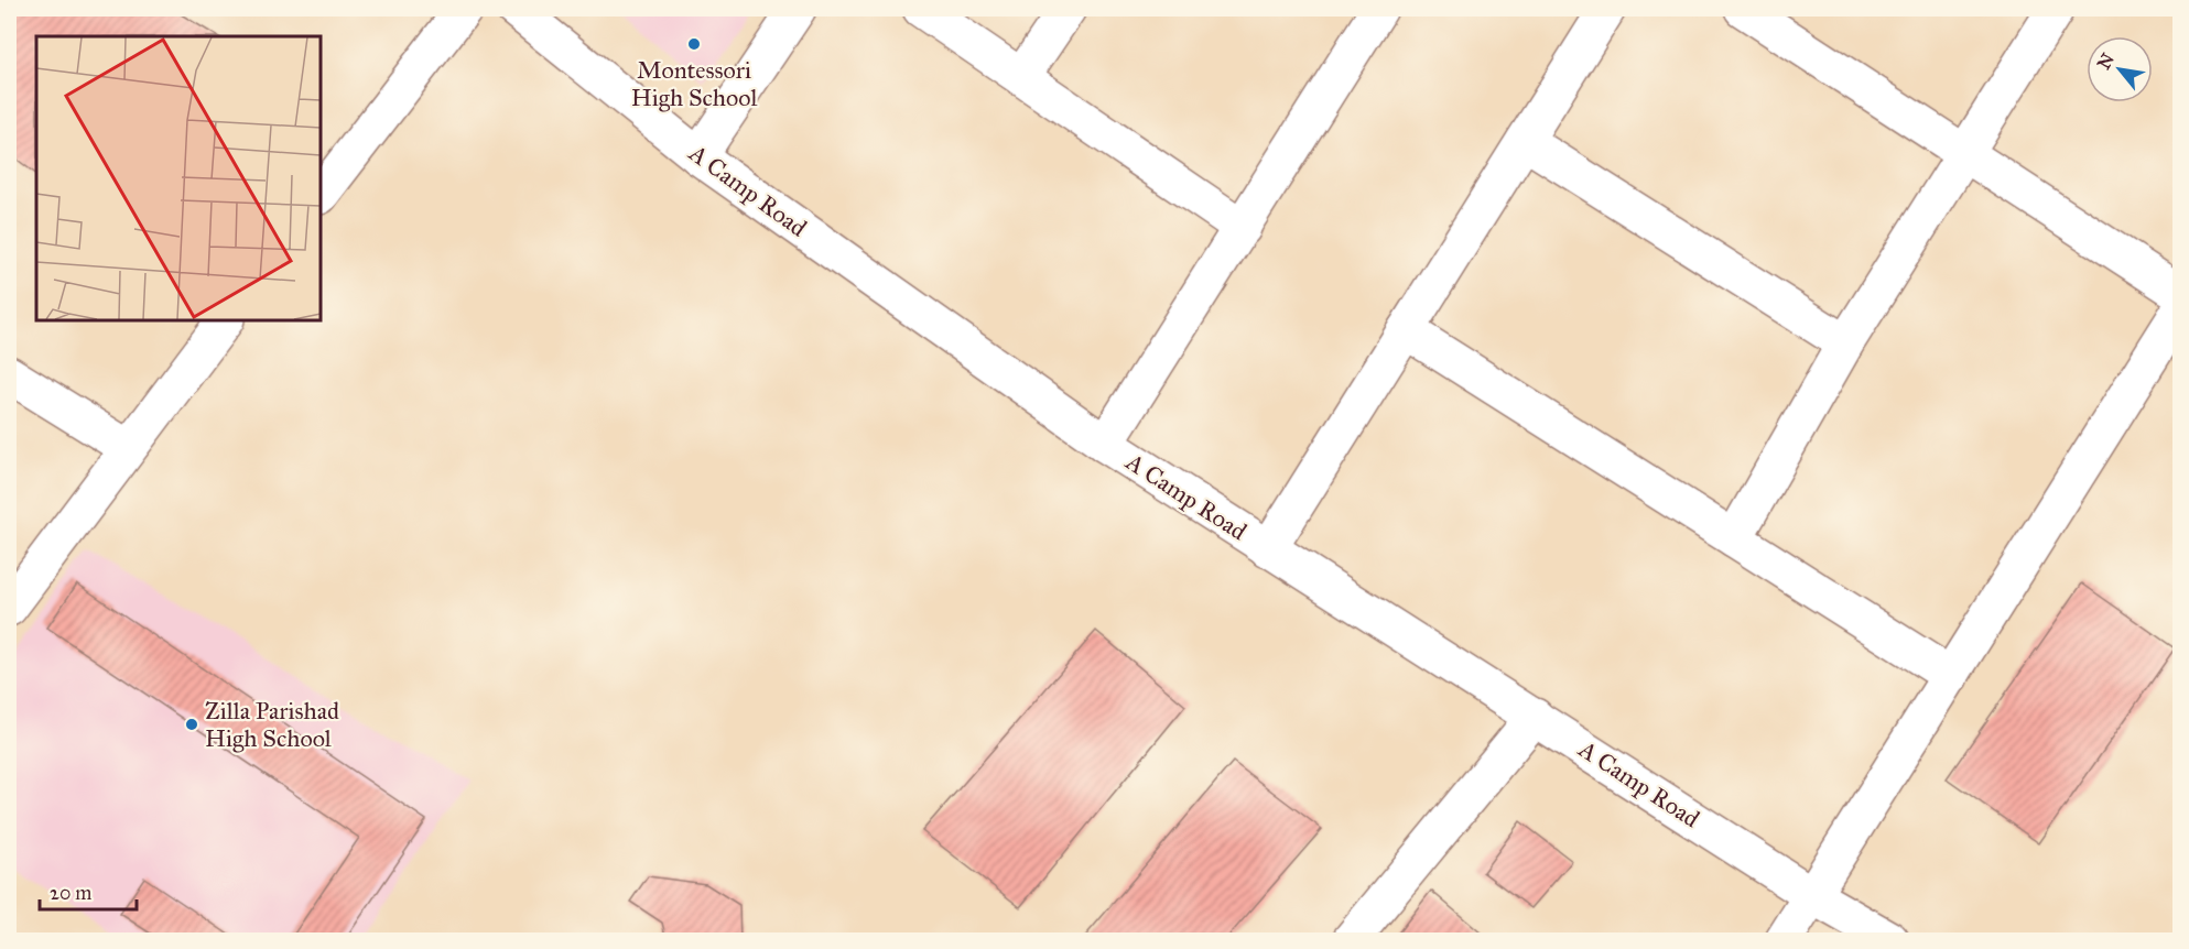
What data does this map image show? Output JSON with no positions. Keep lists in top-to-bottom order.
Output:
{
  "streets": {
    "street": ["A Camp Road"]
  },
  "places": ["Montessori High School", "Zilla Parishad High School"],
  "scale_bar": "20 m",
  "north": "top left"
}
